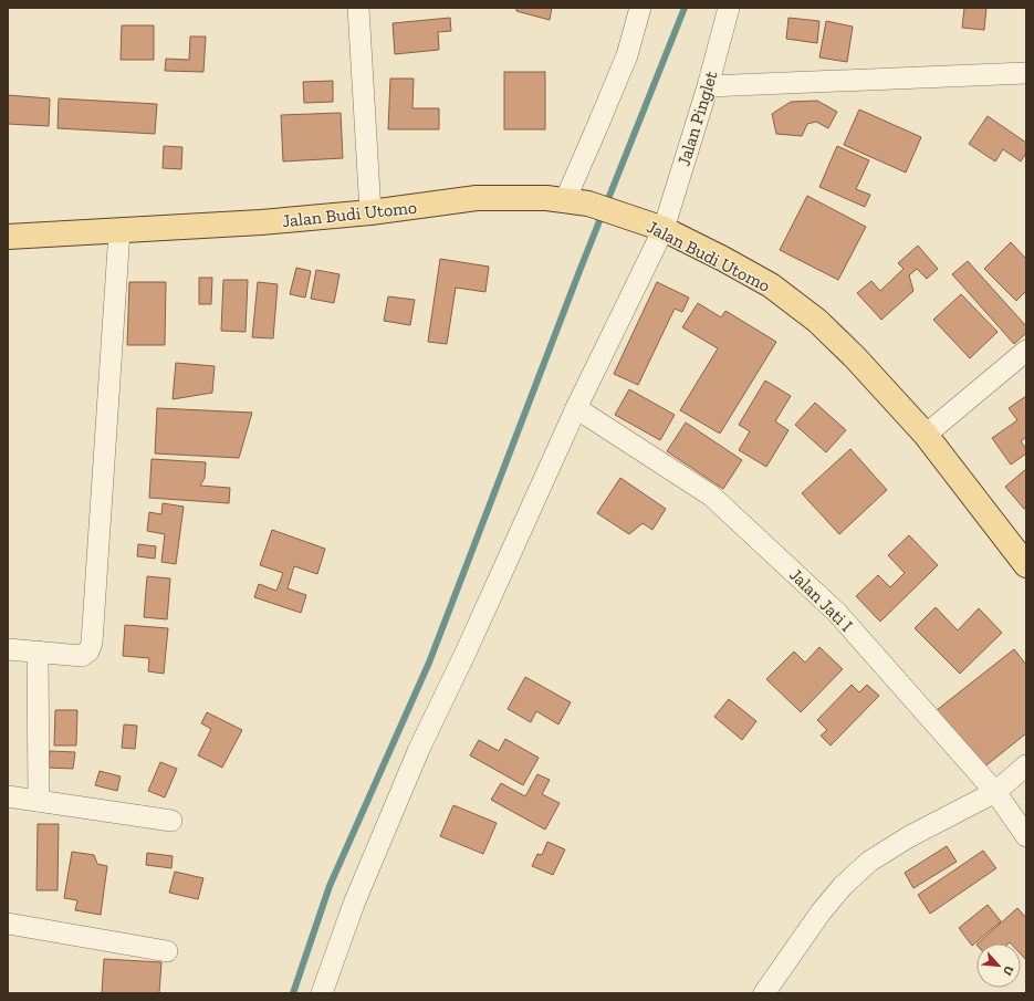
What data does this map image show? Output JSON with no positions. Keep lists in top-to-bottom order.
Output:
{
  "streets": {
    "main road": ["Jalan Budi Utomo"],
    "street": ["Jalan Pinglet", "Jalan Jati I"]
  },
  "crossings": [
    ["Jalan Pinglet", "Jalan Budi Utomo"],
    ["Jalan Pinglet", "Jalan Jati I"]
  ],
  "north": "bottom right"
}
